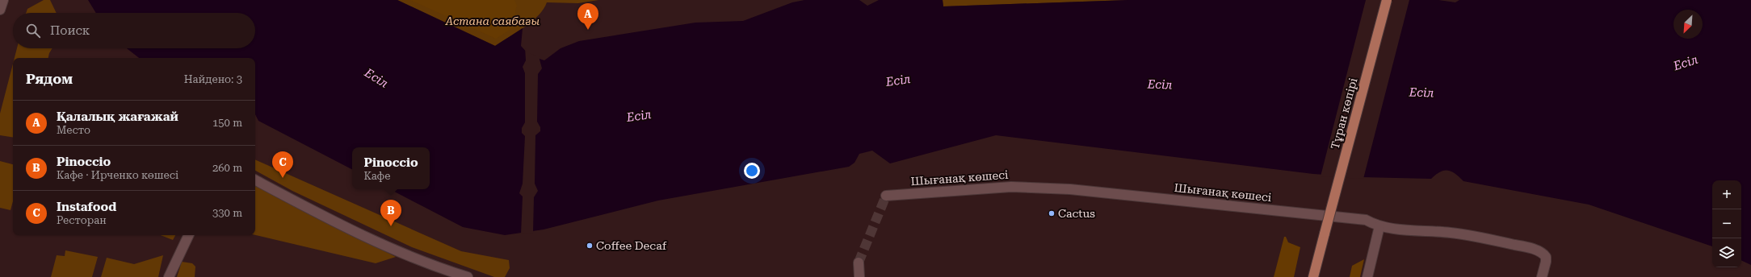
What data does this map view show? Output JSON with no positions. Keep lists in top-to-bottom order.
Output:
{
  "streets": {
    "main road": ["Тұран көпірі"],
    "street": ["Шығанақ көшесі"]
  },
  "water": ["Есіл"],
  "parks": ["Астана саябағы"],
  "places": ["Cactus", "Coffee Decaf"],
  "north": "bottom left",
  "page": {
    "pins": ["A", "C", "B"],
    "search": "Поиск",
    "heading": ["Рядом", "Найдено: 3"],
    "list": [
      {
        "mark": "A",
        "name": "Қалалық жағажай",
        "note": "Место",
        "value": "150 m"
      },
      {
        "mark": "B",
        "name": "Pinoccio",
        "note": "Кафе · Ирченко көшесі",
        "value": "260 m"
      },
      {
        "mark": "C",
        "name": "Instafood",
        "note": "Ресторан",
        "value": "330 m"
      }
    ],
    "popup": ["Pinoccio", "Кафе"],
    "map_buttons": ["+", "−"]
  }
}
